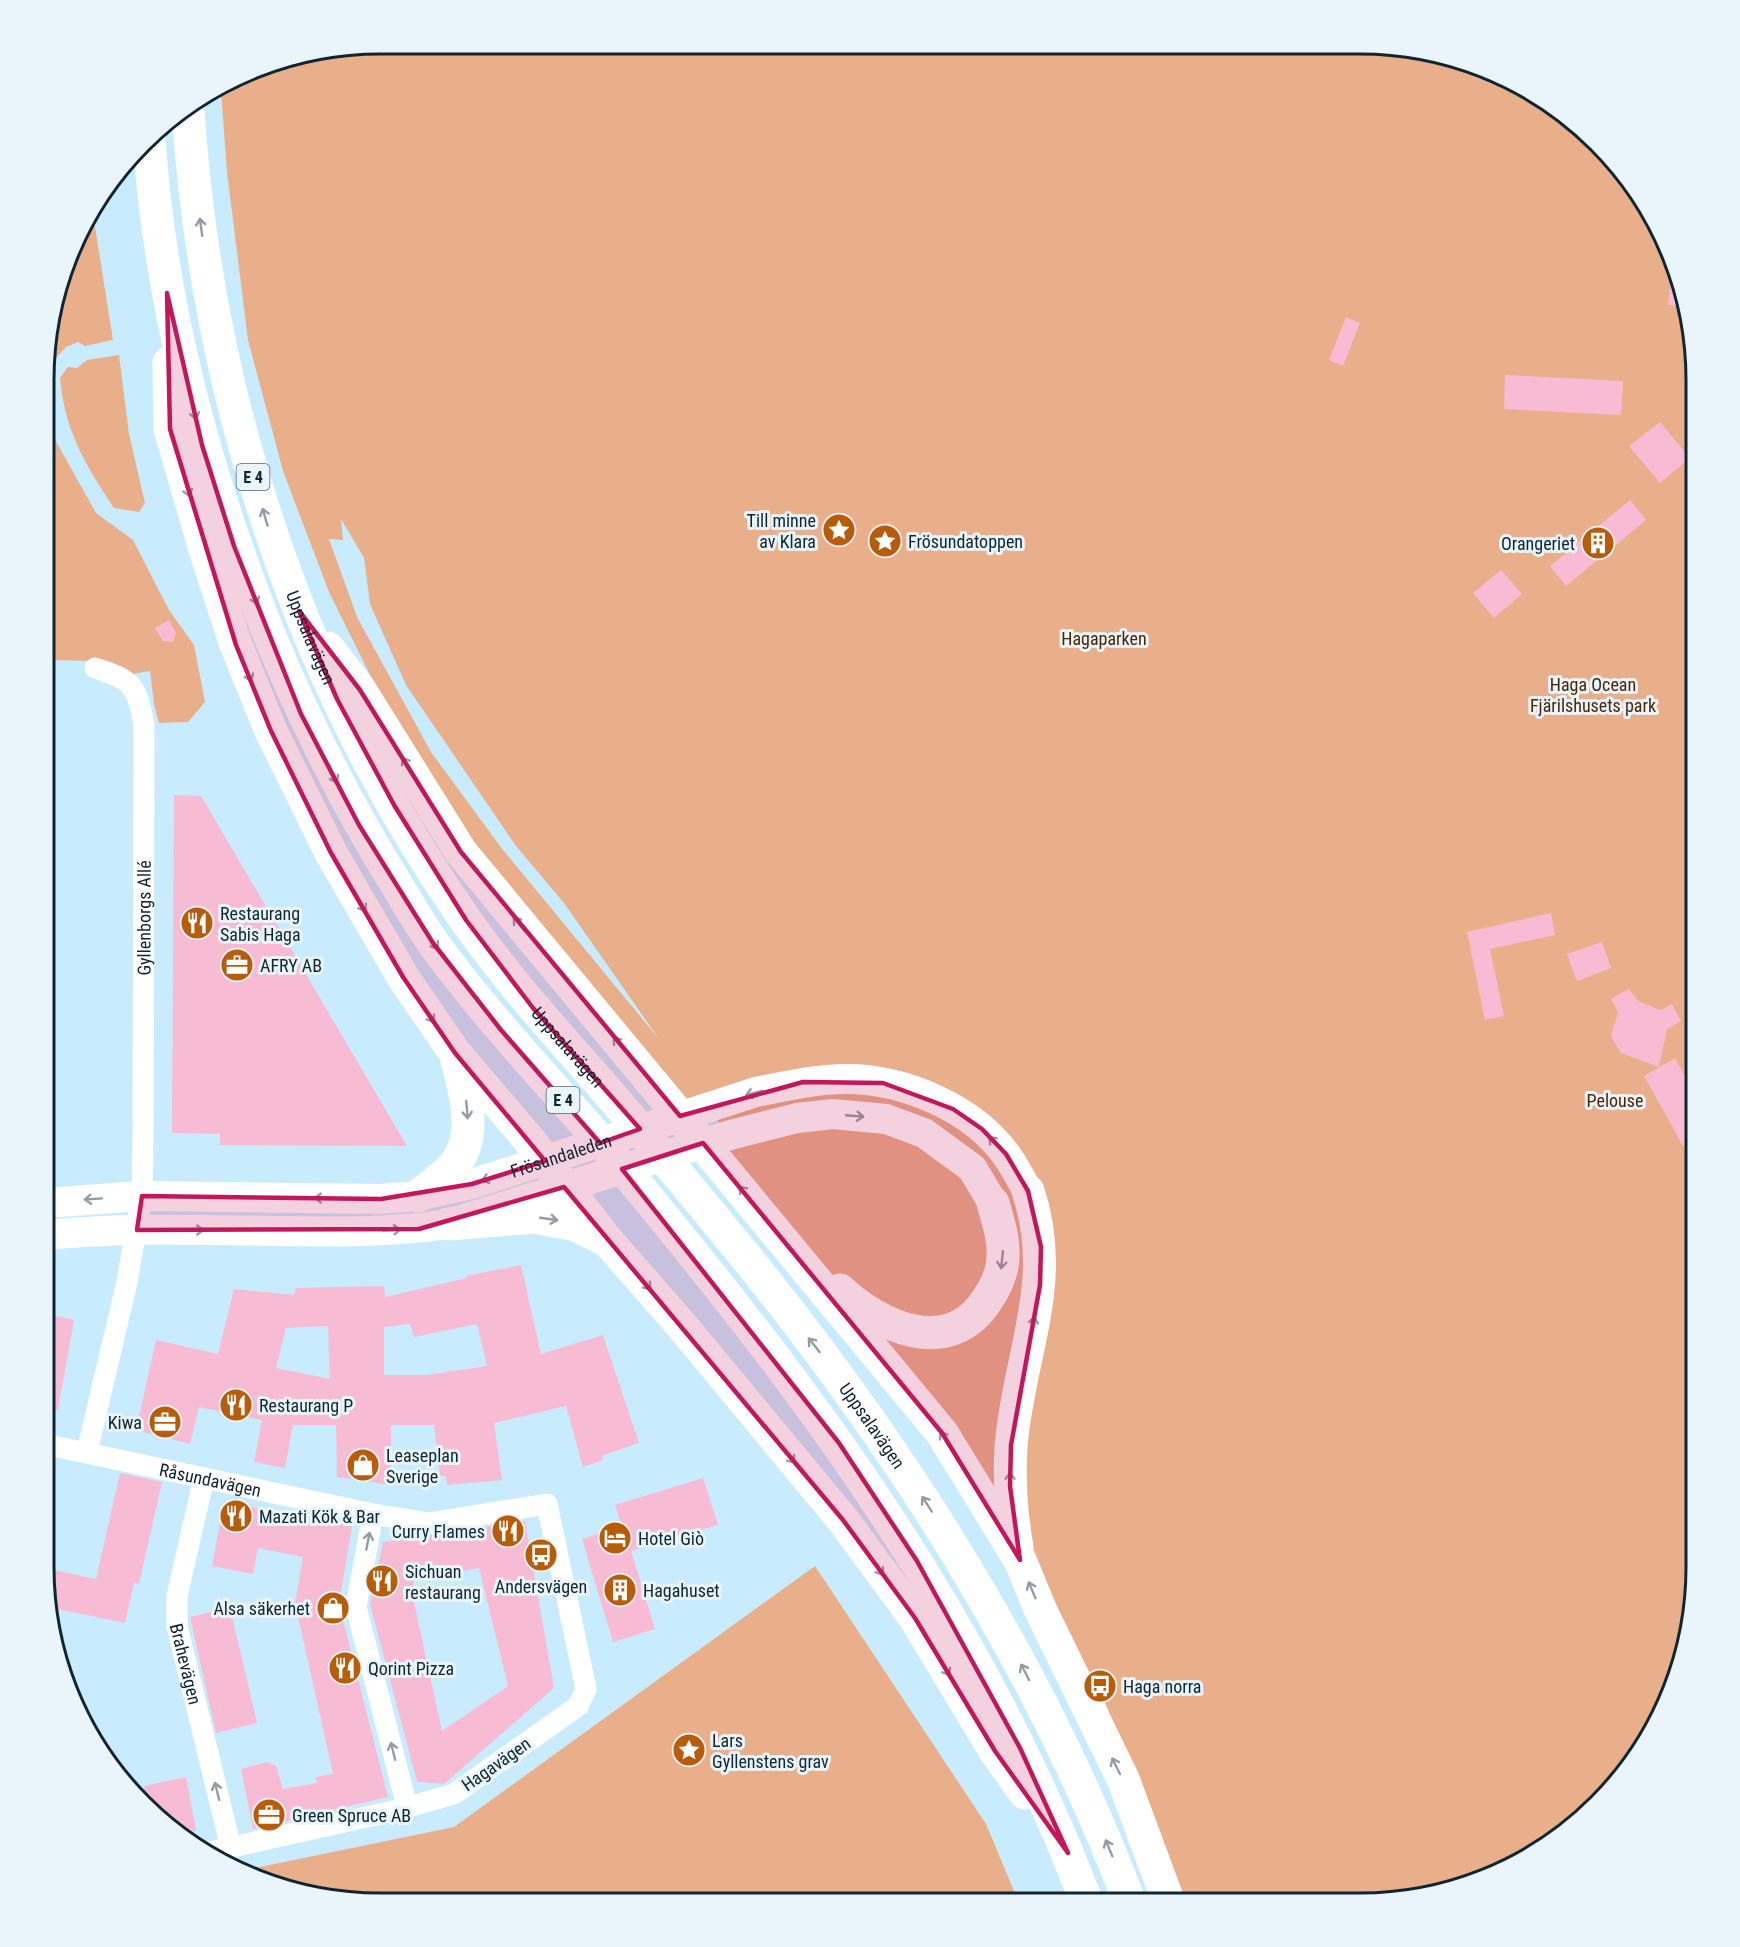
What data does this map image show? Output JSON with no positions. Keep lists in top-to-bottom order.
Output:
{
  "streets": {
    "highway": ["E 4", "Uppsalavägen"],
    "main road": ["Frösundaleden"],
    "street": [
      "Gyllenborgs Allé",
      "Råsundavägen",
      "Brahevägen",
      "Hagavägen"
    ]
  },
  "crossings": [
    ["Gyllenborgs Allé", "Frösundaleden"],
    ["Råsundavägen", "Brahevägen"],
    ["Råsundavägen", "Hagavägen"],
    ["Brahevägen", "Hagavägen"]
  ],
  "parks": ["Hagaparken", "Haga Ocean Fjärilshusets park", "Pelouse"],
  "places": {
    "place": ["Till minne av Klara", "Frösundatoppen", "Lars Gyllenstens grav"],
    "building": ["Orangeriet", "Hagahuset"],
    "restaurant": [
      "Restaurang Sabis Haga",
      "Restaurang P",
      "Mazati Kök & Bar",
      "Curry Flames",
      "Sichuan restaurang",
      "Qorint Pizza"
    ],
    "office": ["AFRY AB", "Kiwa", "Green Spruce AB"],
    "shop": ["Leaseplan Sverige", "Alsa säkerhet"],
    "hotel": ["Hotel Giò"],
    "bus stop": ["Andersvägen", "Haga norra"]
  }
}
